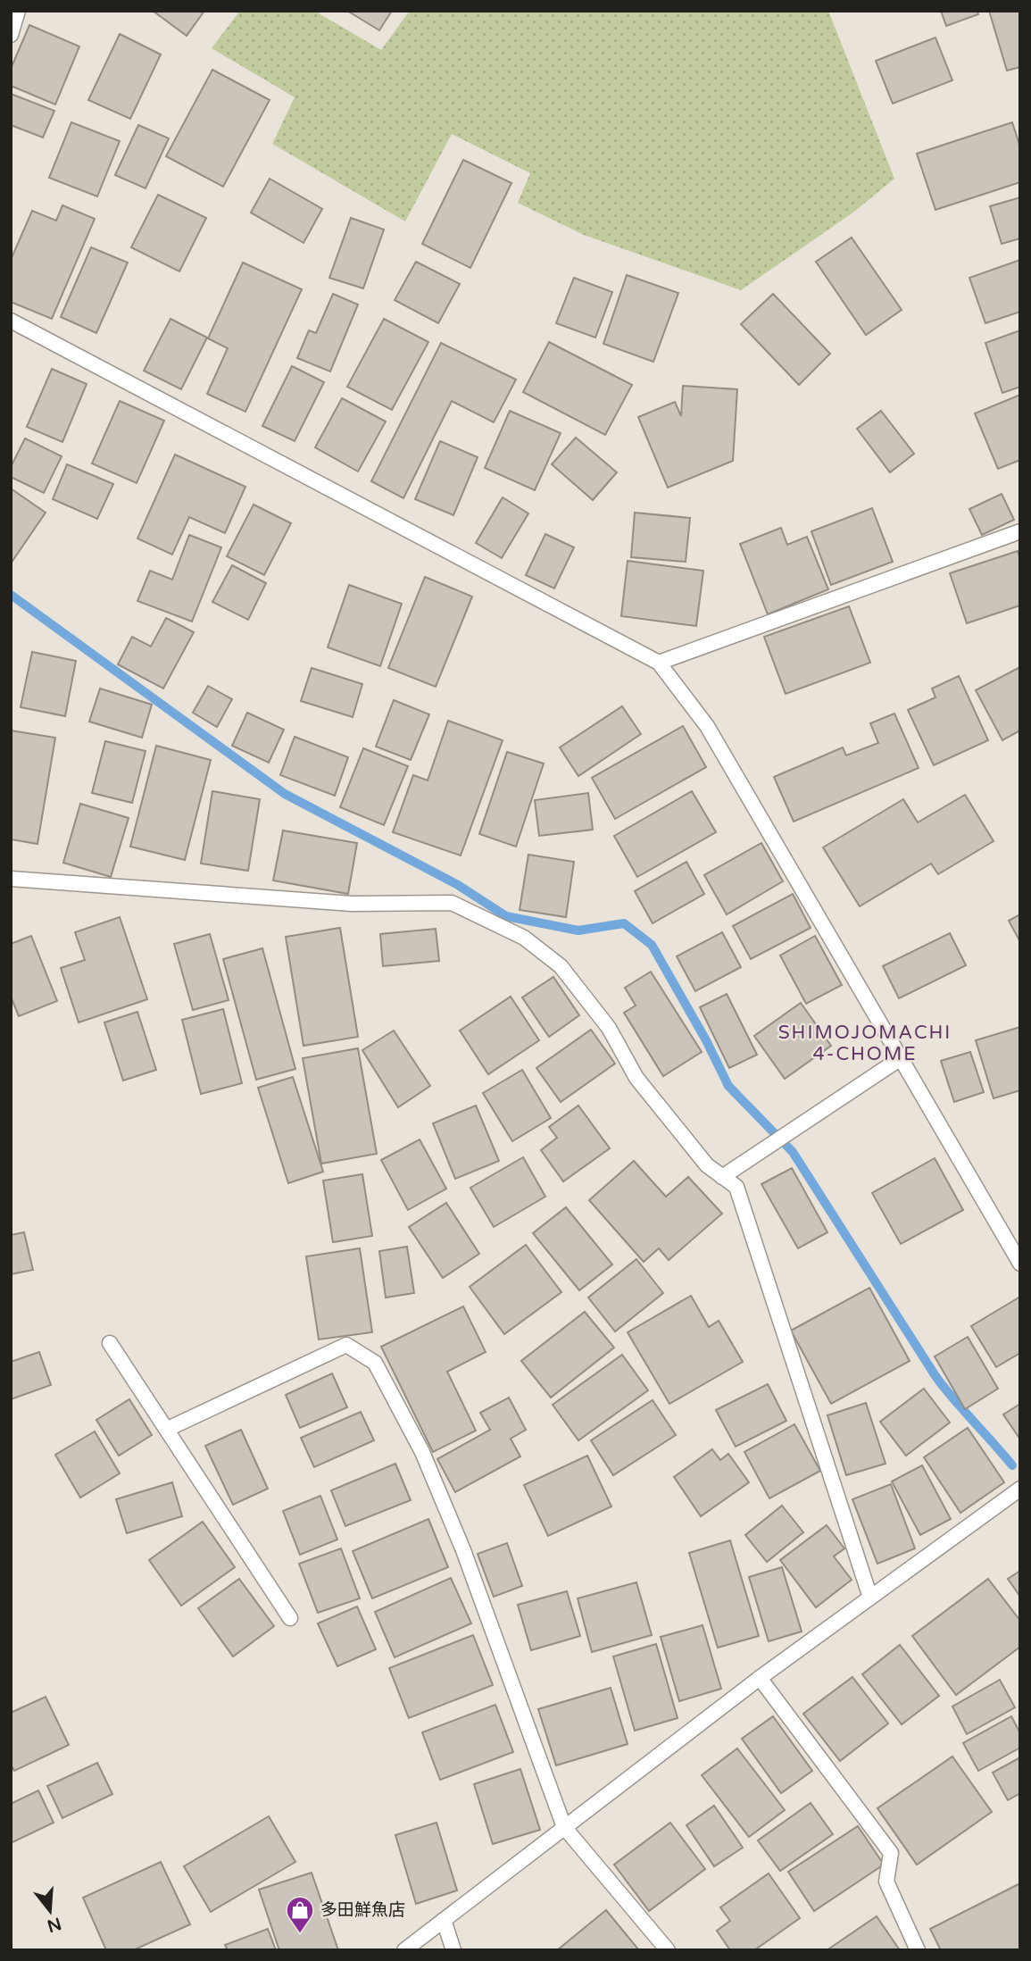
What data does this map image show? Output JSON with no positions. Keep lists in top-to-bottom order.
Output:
{
  "districts": ["SHIMOJOMACHI 4-CHOME"],
  "places": {
    "shop": ["多田鮮魚店"]
  },
  "north": "bottom"
}
